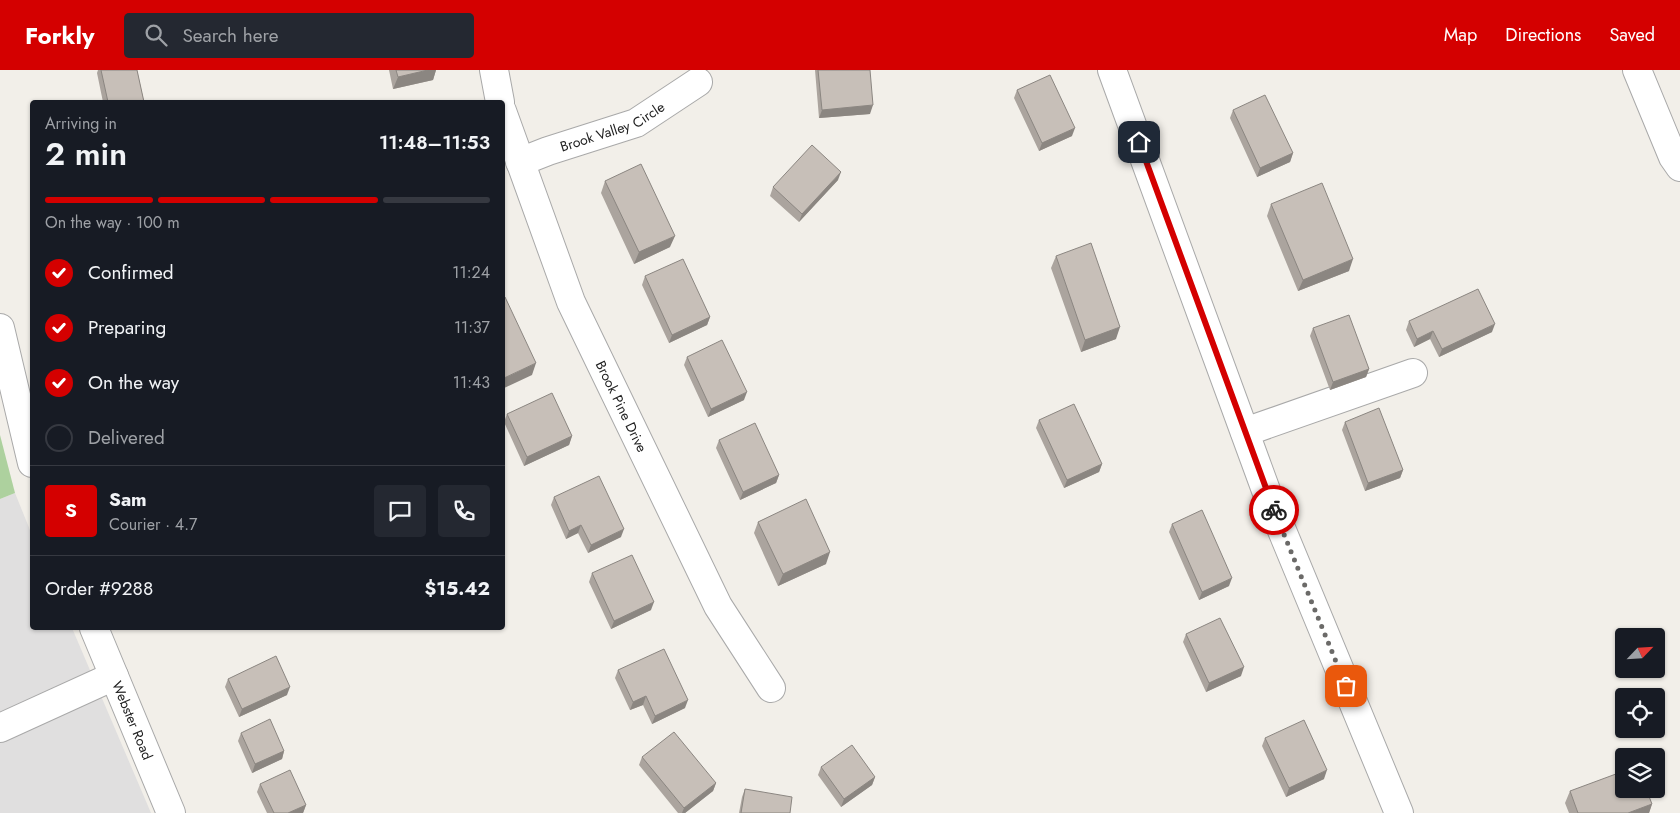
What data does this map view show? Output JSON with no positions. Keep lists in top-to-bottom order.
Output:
{
  "streets": {
    "street": ["Brook Valley Circle", "Brook Pine Drive", "Webster Road"]
  },
  "crossings": [
    ["Brook Valley Circle", "Brook Pine Drive"]
  ],
  "north": "top right",
  "page": {
    "header": "Forkly",
    "search": "Search here",
    "nav": ["Map", "Directions", "Saved"],
    "heading": ["2 min", "Arriving in", "11:48–11:53"],
    "panel": [
      "Sam",
      "Courier · 4.7",
      "Order #9288",
      "$15.42"
    ],
    "bar": "On the way · 100 m",
    "list": [
      ["Confirmed", "11:24"],
      ["Preparing", "11:37"],
      ["On the way", "11:43"],
      "Delivered"
    ],
    "round": "S"
  }
}
